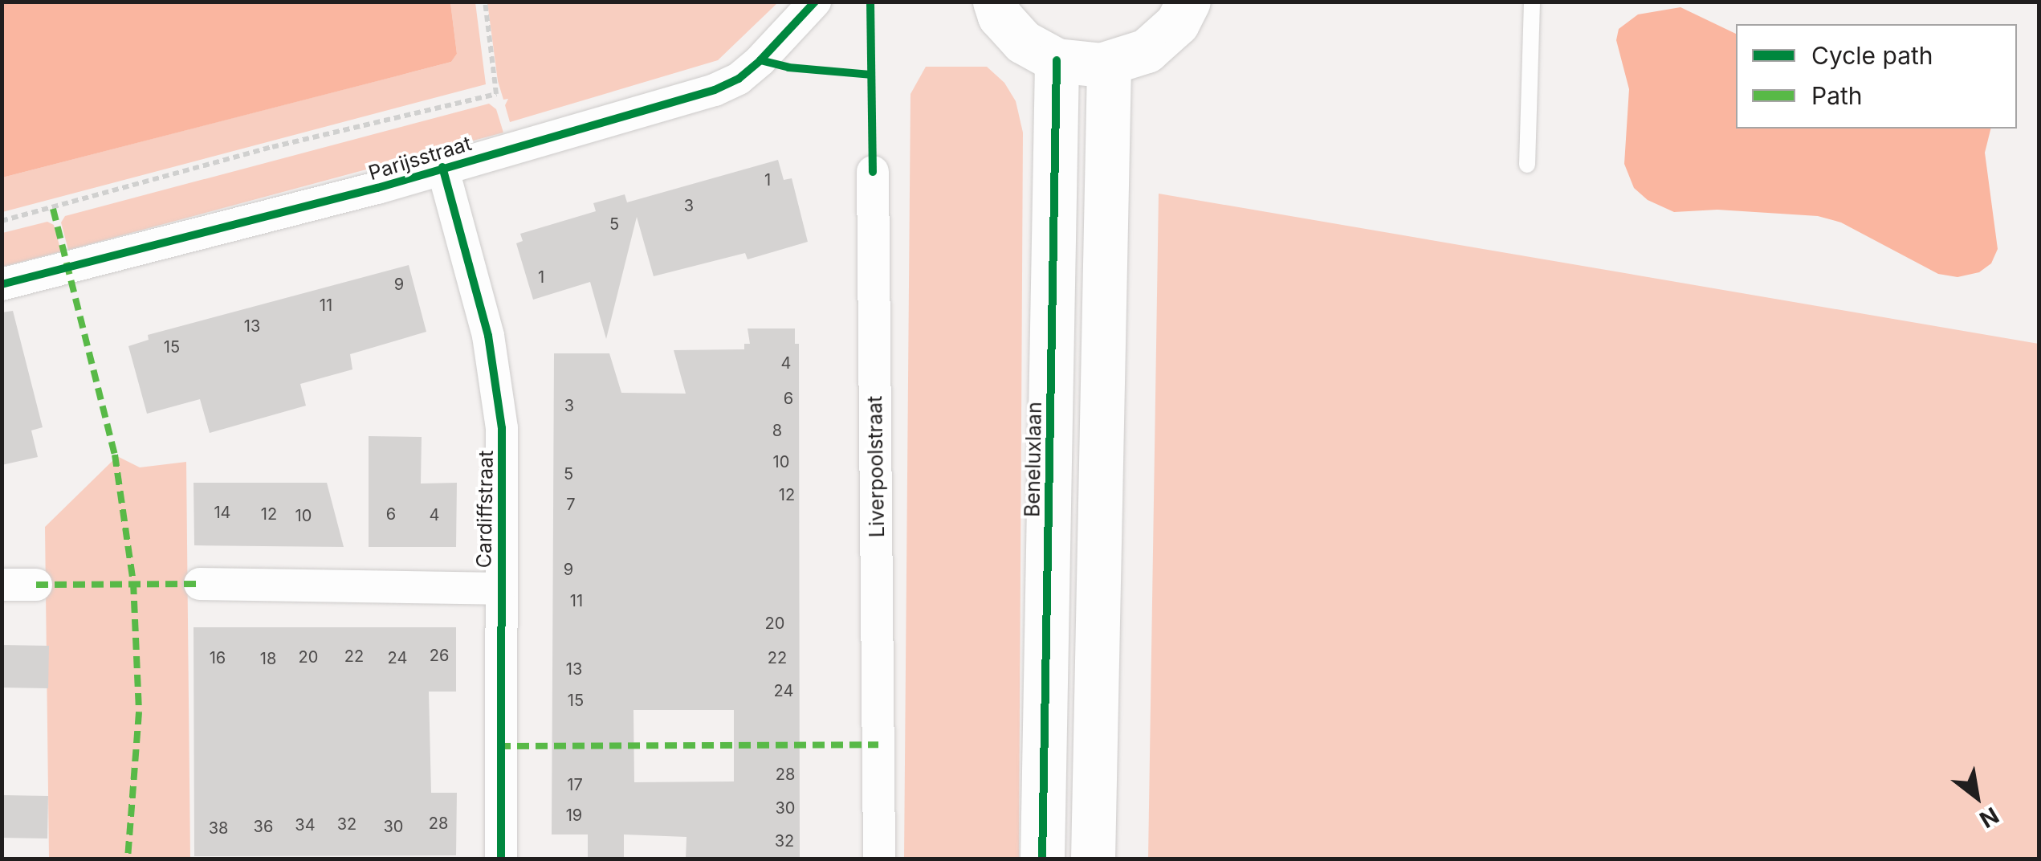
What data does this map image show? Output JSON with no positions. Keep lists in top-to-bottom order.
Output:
{
  "streets": {
    "street": [
      "Parijsstraat",
      "Beneluxlaan",
      "Liverpoolstraat",
      "Cardiffstraat"
    ]
  },
  "crossings": [
    ["Parijsstraat", "Cardiffstraat"]
  ],
  "house_numbers": [
    "1",
    "3",
    "5",
    "1",
    "9",
    "11",
    "13",
    "15",
    "4",
    "6",
    "3",
    "8",
    "10",
    "5",
    "12",
    "7",
    "14",
    "12",
    "6",
    "4",
    "10",
    "9",
    "11",
    "20",
    "26",
    "22",
    "20",
    "16",
    "24",
    "22",
    "18",
    "13",
    "24",
    "15",
    "28",
    "17",
    "30",
    "19",
    "28",
    "32",
    "34",
    "36",
    "30",
    "38",
    "32"
  ],
  "legend": ["Cycle path", "Path"],
  "north": "bottom right"
}
